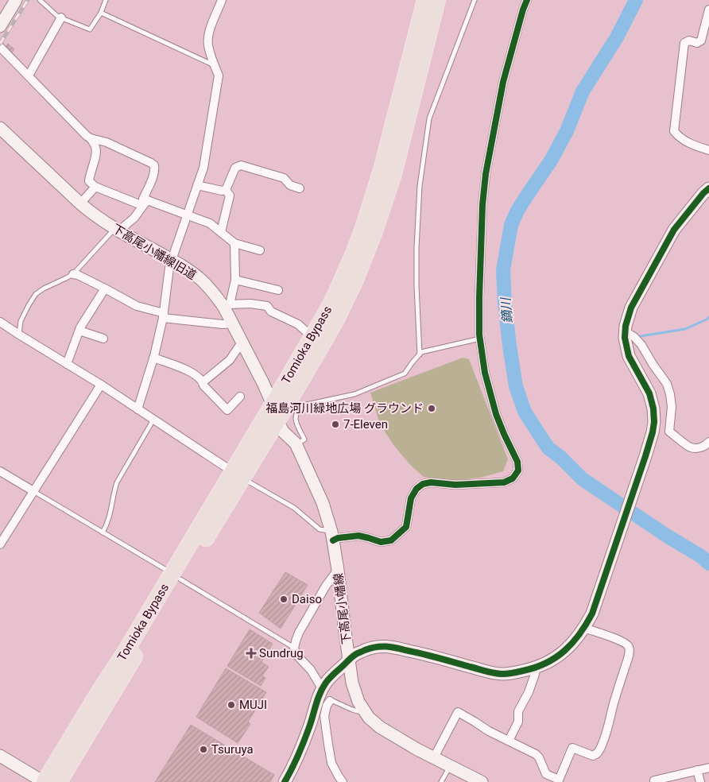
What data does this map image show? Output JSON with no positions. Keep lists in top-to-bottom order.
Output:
{
  "streets": {
    "highway": ["Tomioka Bypass"],
    "street": ["下高尾小幡線旧道", "下高尾小幡線"]
  },
  "crossings": [
    ["下高尾小幡線旧道", "Tomioka Bypass"],
    ["下高尾小幡線旧道", "下高尾小幡線"],
    ["Tomioka Bypass", "下高尾小幡線"]
  ],
  "water": ["鏑川"],
  "places": {
    "other": [
      "福島河川緑地広場 グラウンド",
      "7-Eleven",
      "Daiso",
      "MUJI",
      "Tsuruya"
    ],
    "health": ["Sundrug"]
  }
}
